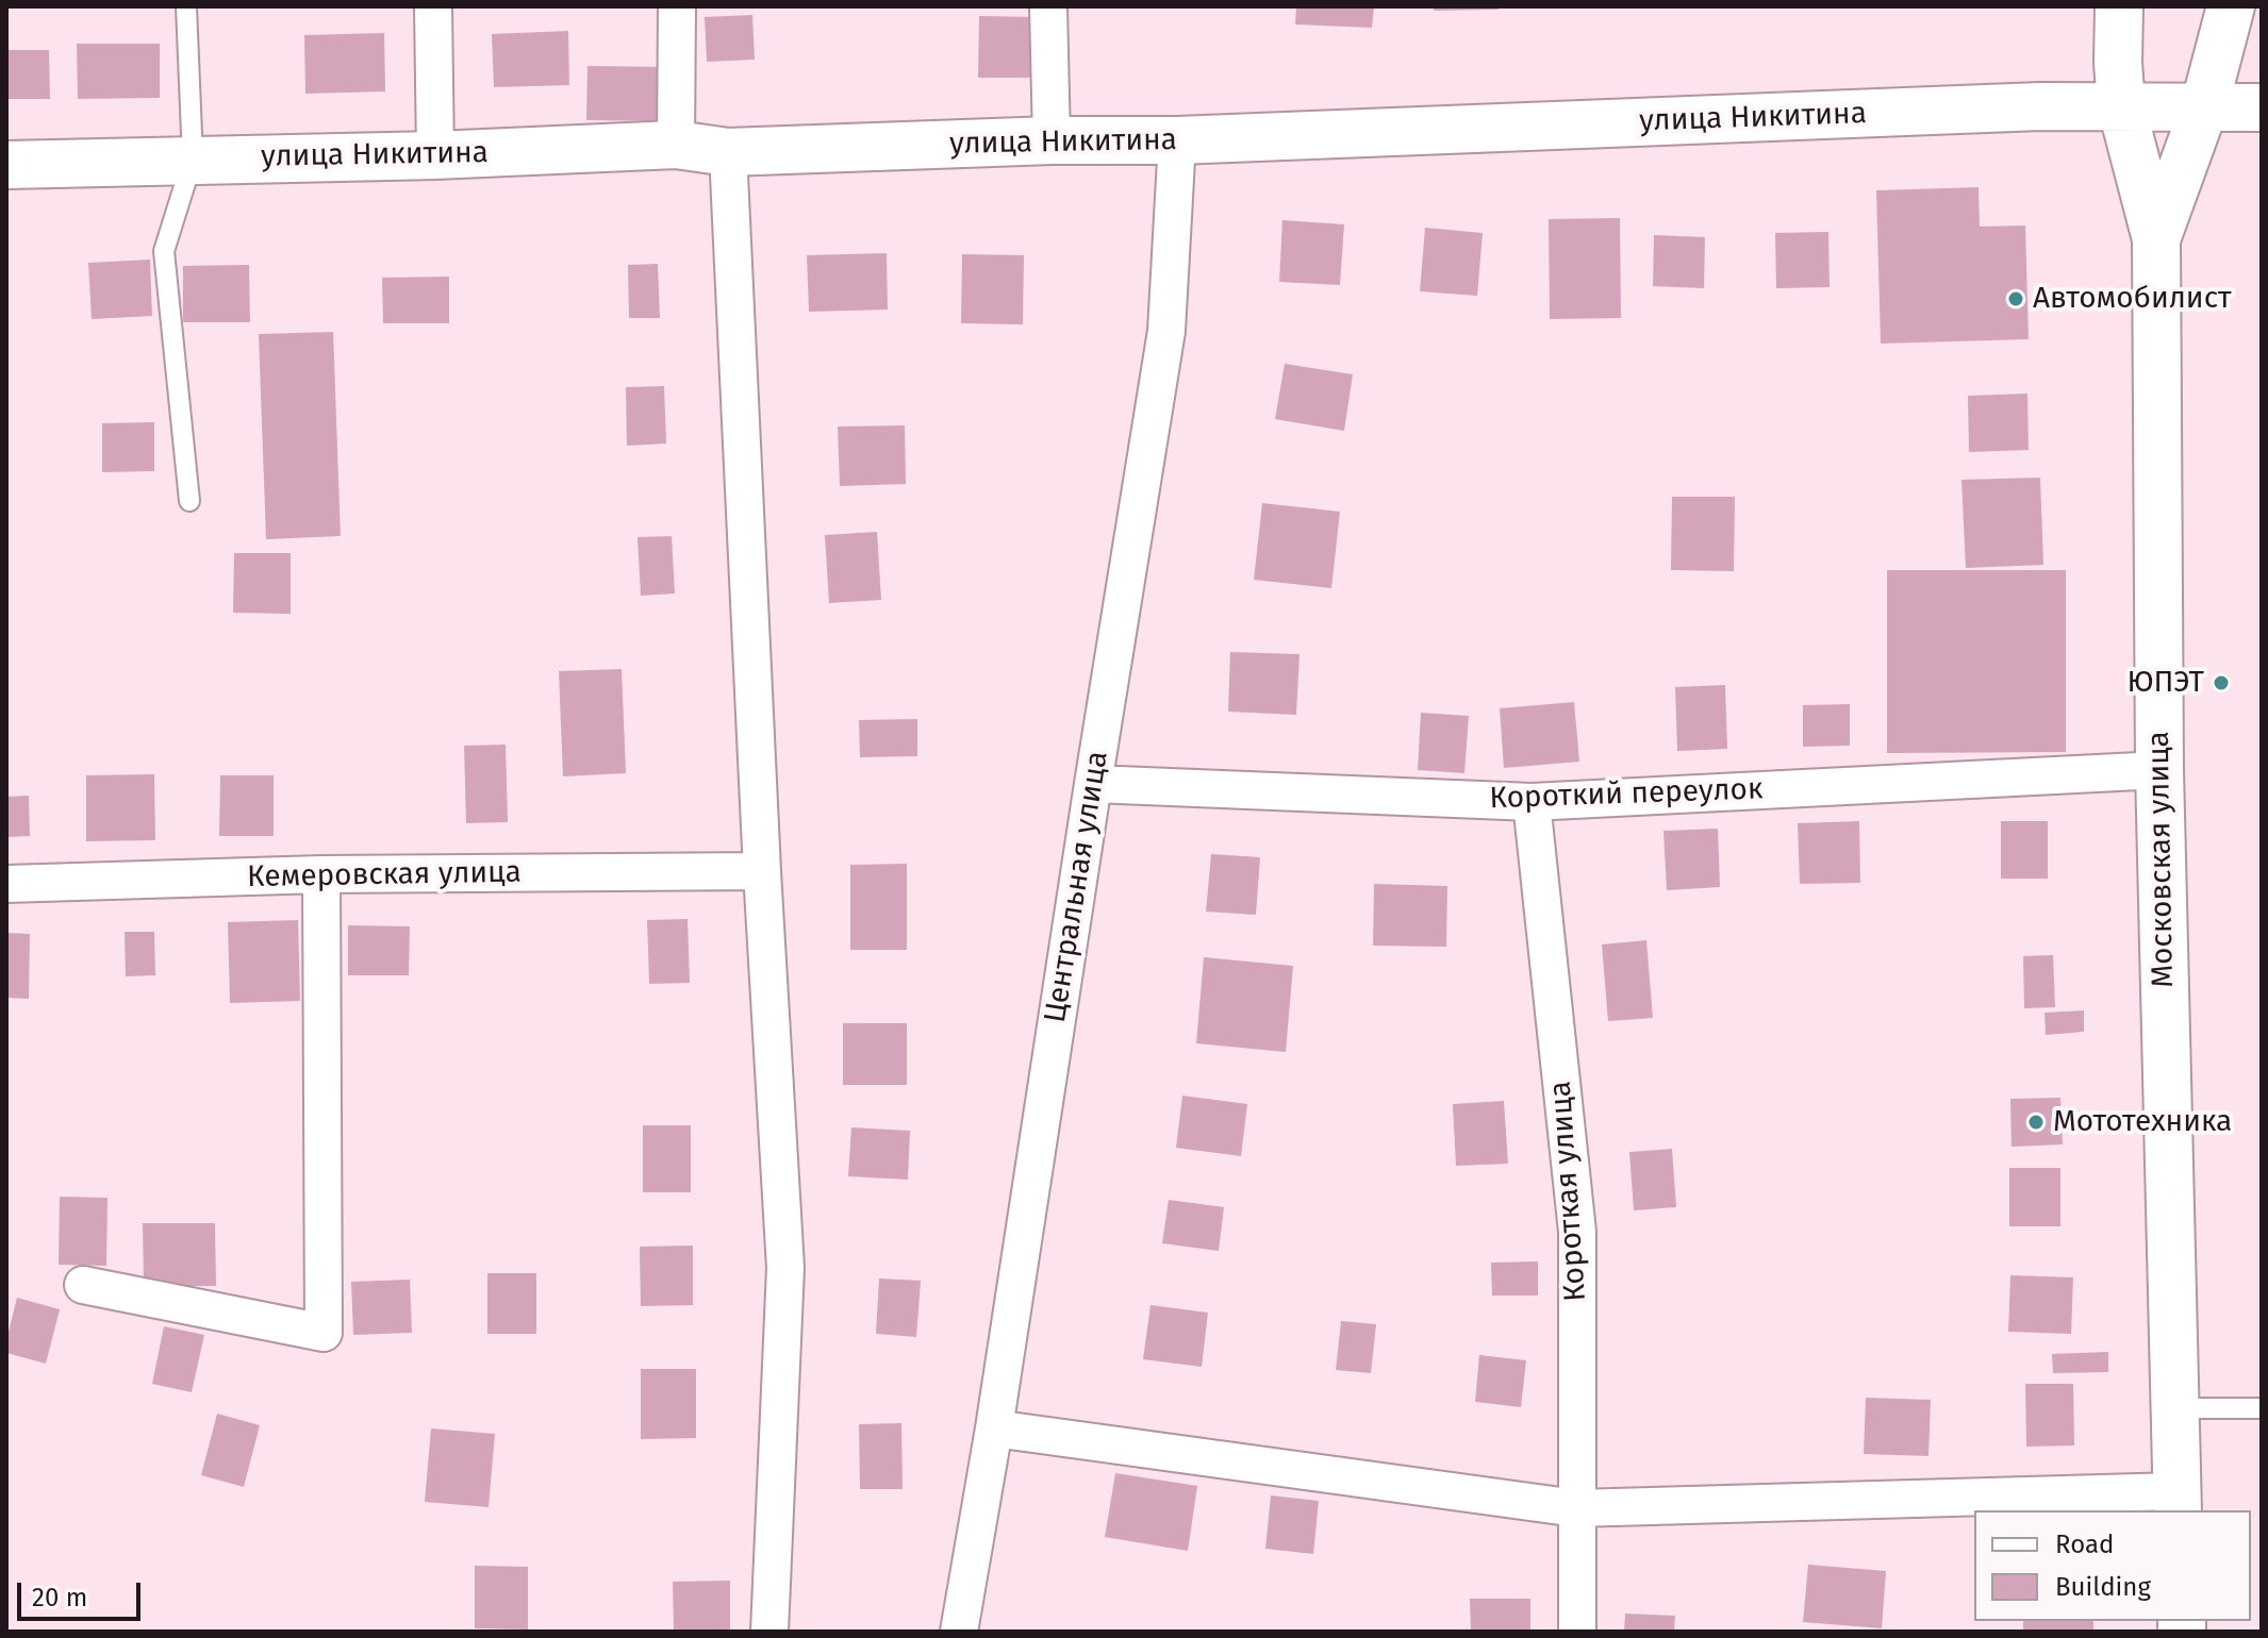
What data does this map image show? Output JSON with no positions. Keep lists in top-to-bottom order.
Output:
{
  "streets": {
    "street": [
      "улица Никитина",
      "Короткий переулок",
      "Московская улица",
      "Кемеровская улица",
      "Центральная улица",
      "Короткая улица"
    ]
  },
  "crossings": [
    ["улица Никитина", "Московская улица"],
    ["улица Никитина", "Центральная улица"],
    ["Короткий переулок", "Московская улица"],
    ["Короткий переулок", "Центральная улица"],
    ["Короткий переулок", "Короткая улица"]
  ],
  "places": ["Автомобилист", "ЮПЭТ", "Мототехника"],
  "legend": ["Road", "Building"],
  "scale_bar": "20 m"
}
